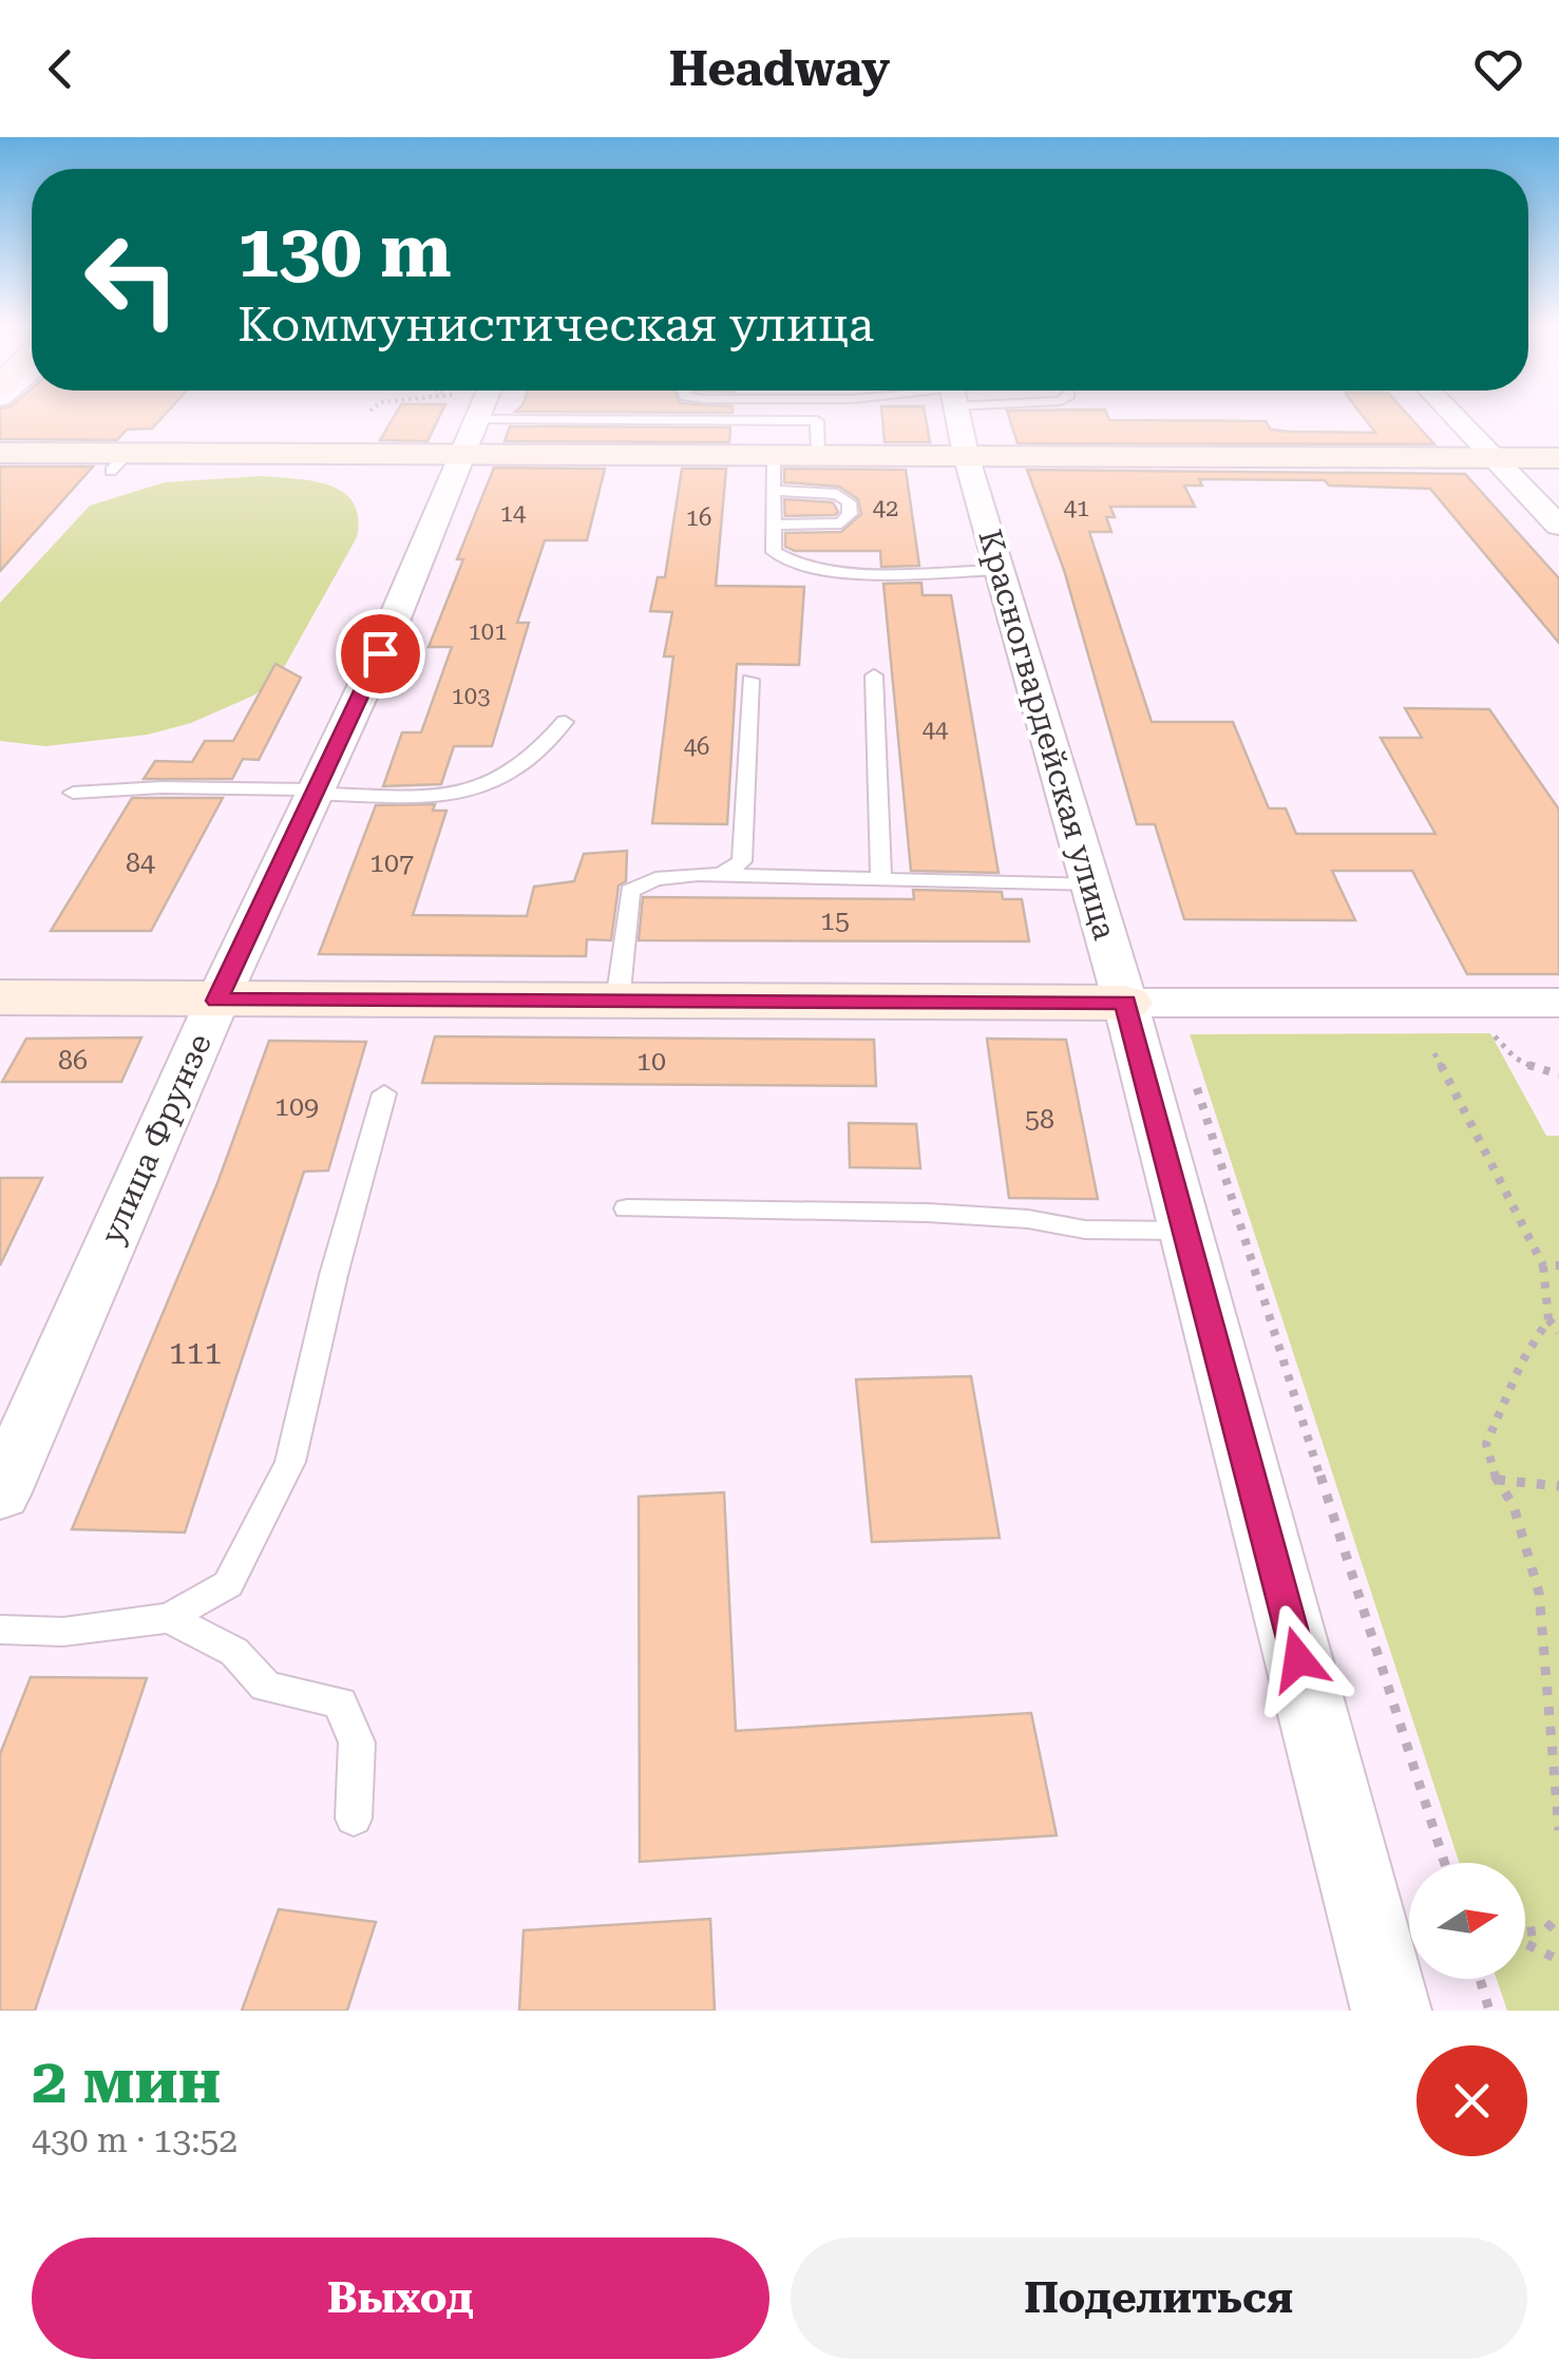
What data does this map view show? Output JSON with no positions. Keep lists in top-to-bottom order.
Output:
{
  "streets": {
    "street": ["Красногвардейская улица", "улица Фрунзе"]
  },
  "house_numbers": [
    "42",
    "41",
    "14",
    "16",
    "101",
    "103",
    "44",
    "46",
    "84",
    "107",
    "15",
    "86",
    "10",
    "109",
    "58",
    "111"
  ],
  "north": "right",
  "page": {
    "header": "Headway",
    "turn": ["130 m", "Коммунистическая улица"],
    "heading": ["2 мин", "430 m · 13:52"],
    "buttons": ["Выход", "Поделиться"]
  }
}
